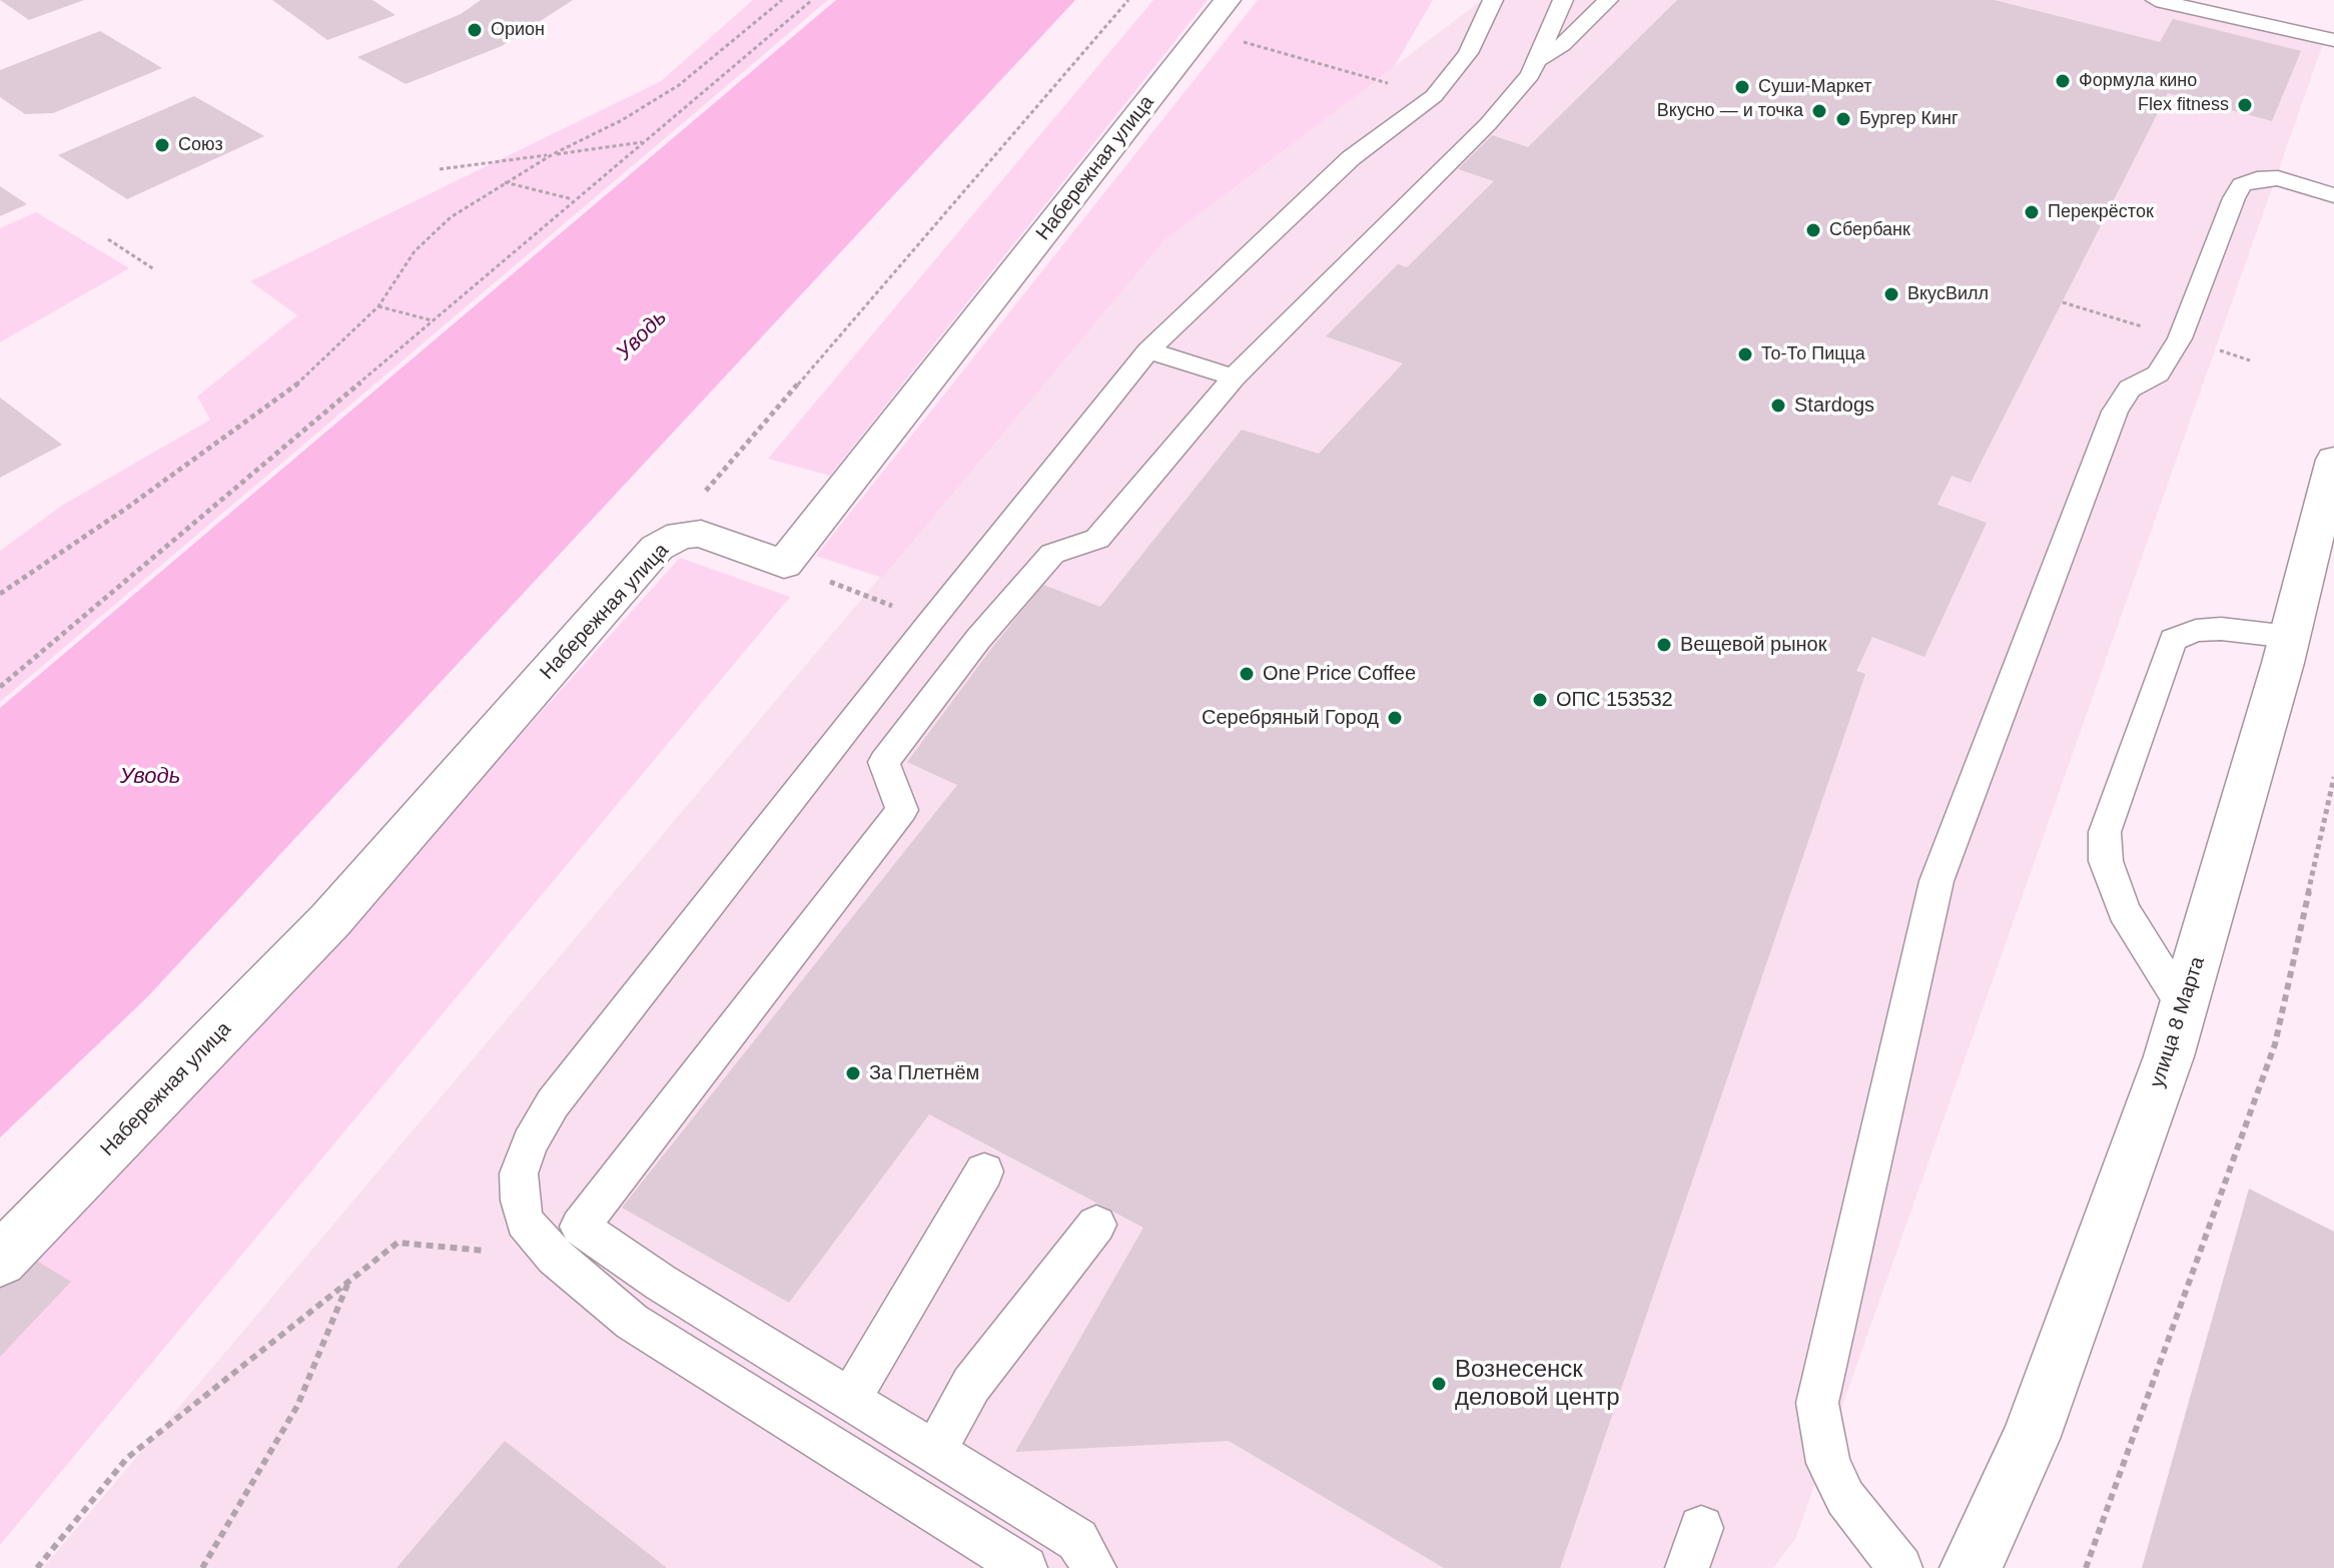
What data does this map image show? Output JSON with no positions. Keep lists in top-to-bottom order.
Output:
{
  "streets": {
    "street": ["Набережная улица", "улица 8 Марта"]
  },
  "water": ["Уводь"],
  "places": [
    "Орион",
    "Формула кино",
    "Суши-Маркет",
    "Flex fitness",
    "Вкусно — и точка",
    "Бургер Кинг",
    "Союз",
    "Перекрёсток",
    "Сбербанк",
    "ВкусВилл",
    "То-То Пицца",
    "Stardogs",
    "Вещевой рынок",
    "One Price Coffee",
    "ОПС 153532",
    "Серебряный Город",
    "За Плетнём",
    "Вознесенск деловой центр"
  ]
}
